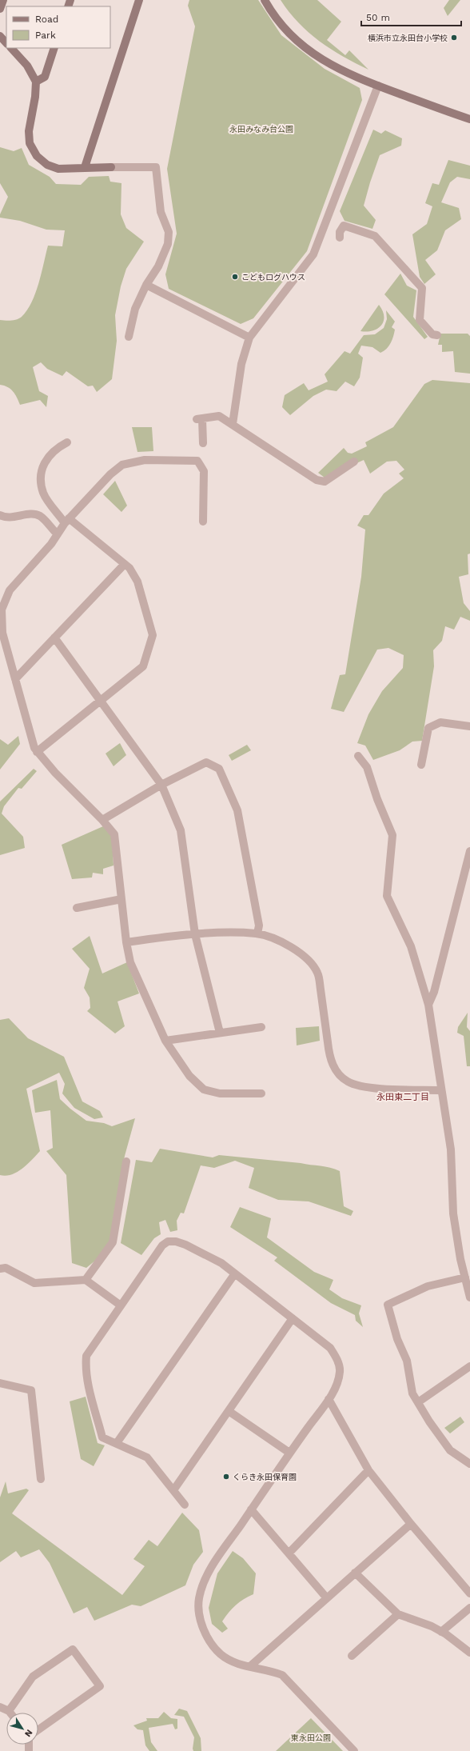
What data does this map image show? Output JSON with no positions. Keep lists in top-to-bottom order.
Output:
{
  "districts": ["永田東二丁目"],
  "parks": ["永田みなみ台公園", "東永田公園"],
  "places": ["横浜市立永田台小学校", "こどもログハウス", "くらき永田保育園"],
  "legend": ["Road", "Park"],
  "scale_bar": "50 m",
  "north": "bottom right"
}
